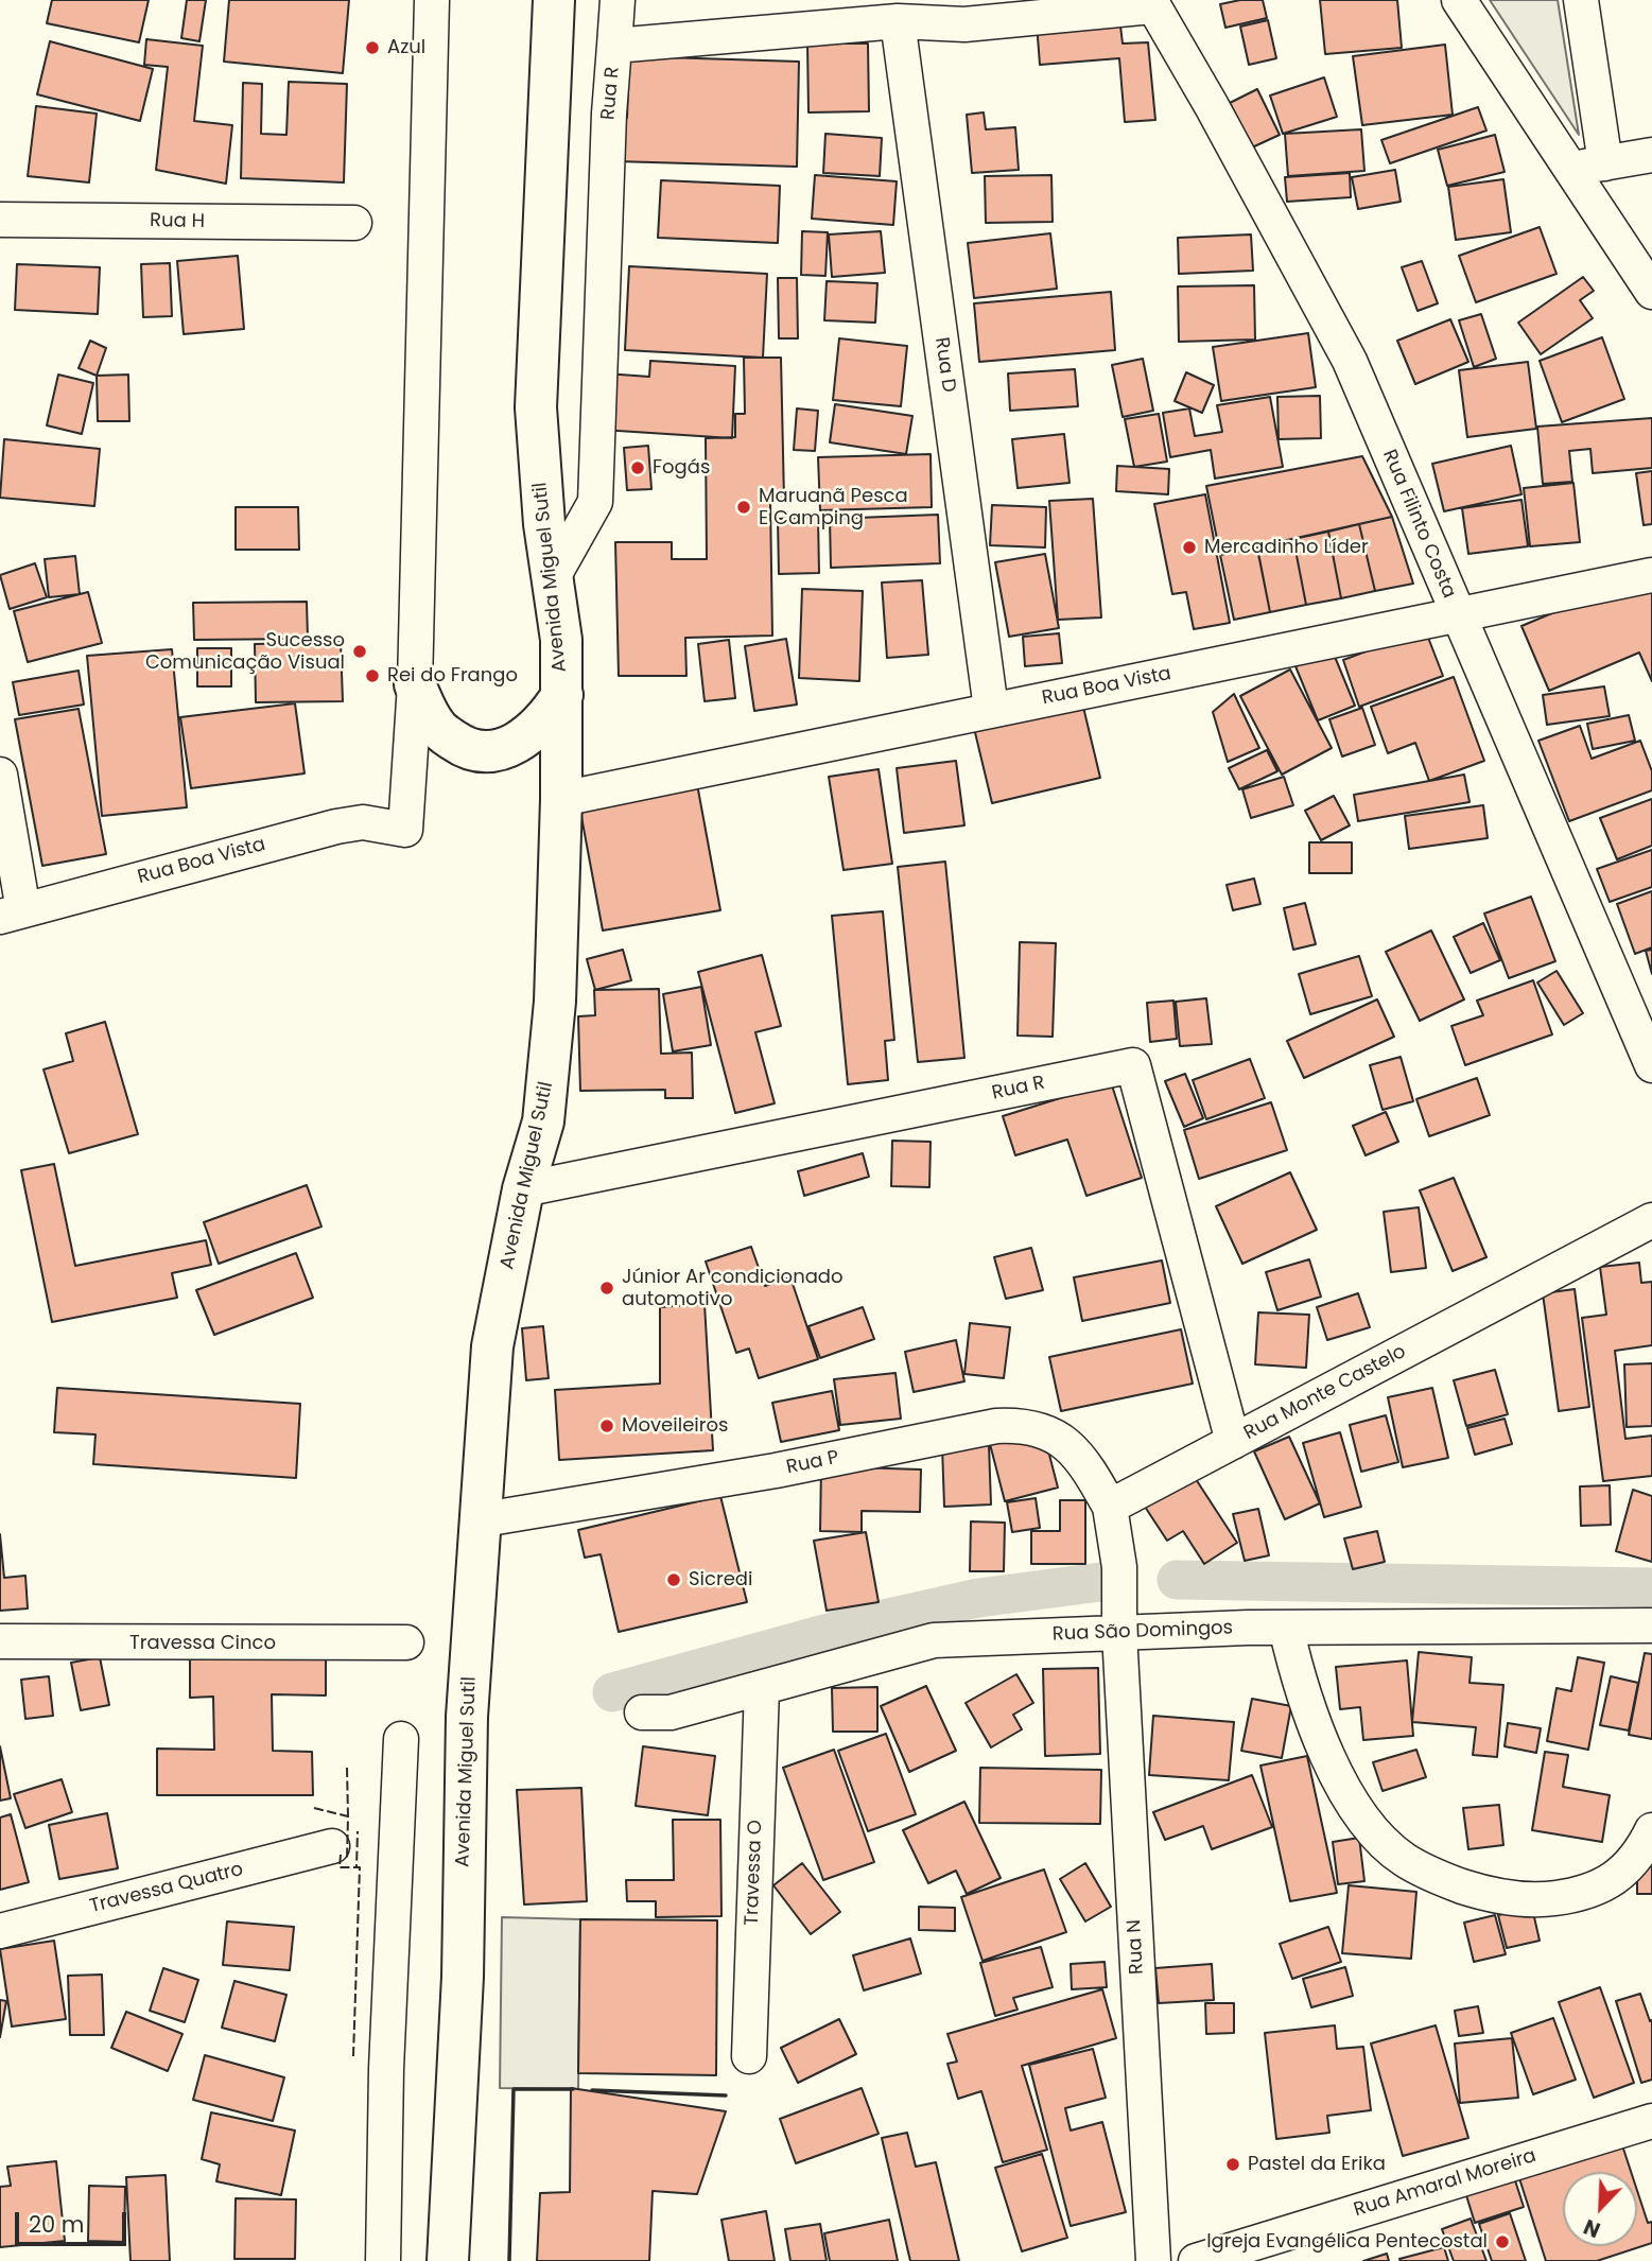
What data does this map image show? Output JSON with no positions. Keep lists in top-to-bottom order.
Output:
{
  "streets": {
    "highway": ["Avenida Miguel Sutil"],
    "street": [
      "Rua R",
      "Rua H",
      "Rua D",
      "Rua Filinto Costa",
      "Rua Boa Vista",
      "Rua Monte Castelo",
      "Rua P",
      "Rua São Domingos",
      "Travessa Cinco",
      "Travessa O",
      "Travessa Quatro",
      "Rua N",
      "Rua Amaral Moreira"
    ]
  },
  "crossings": [
    ["Rua R", "Rua D"],
    ["Rua R", "Rua Filinto Costa"],
    ["Rua R", "Avenida Miguel Sutil"],
    ["Rua R", "Rua Monte Castelo"],
    ["Rua D", "Rua Boa Vista"],
    ["Rua Filinto Costa", "Rua Boa Vista"],
    ["Avenida Miguel Sutil", "Rua Boa Vista"],
    ["Avenida Miguel Sutil", "Rua P"],
    ["Rua Monte Castelo", "Rua P"],
    ["Rua São Domingos", "Travessa O"],
    ["Rua São Domingos", "Rua N"]
  ],
  "places": [
    "Azul",
    "Fogás",
    "Maruanã Pesca E Camping",
    "Mercadinho Líder",
    "Sucesso Comunicação Visual",
    "Rei do Frango",
    "Júnior Ar condicionado automotivo",
    "Moveileiros",
    "Sicredi",
    "Pastel da Erika",
    "Igreja Evangélica Pentecostal"
  ],
  "scale_bar": "20 m",
  "north": "bottom left"
}
